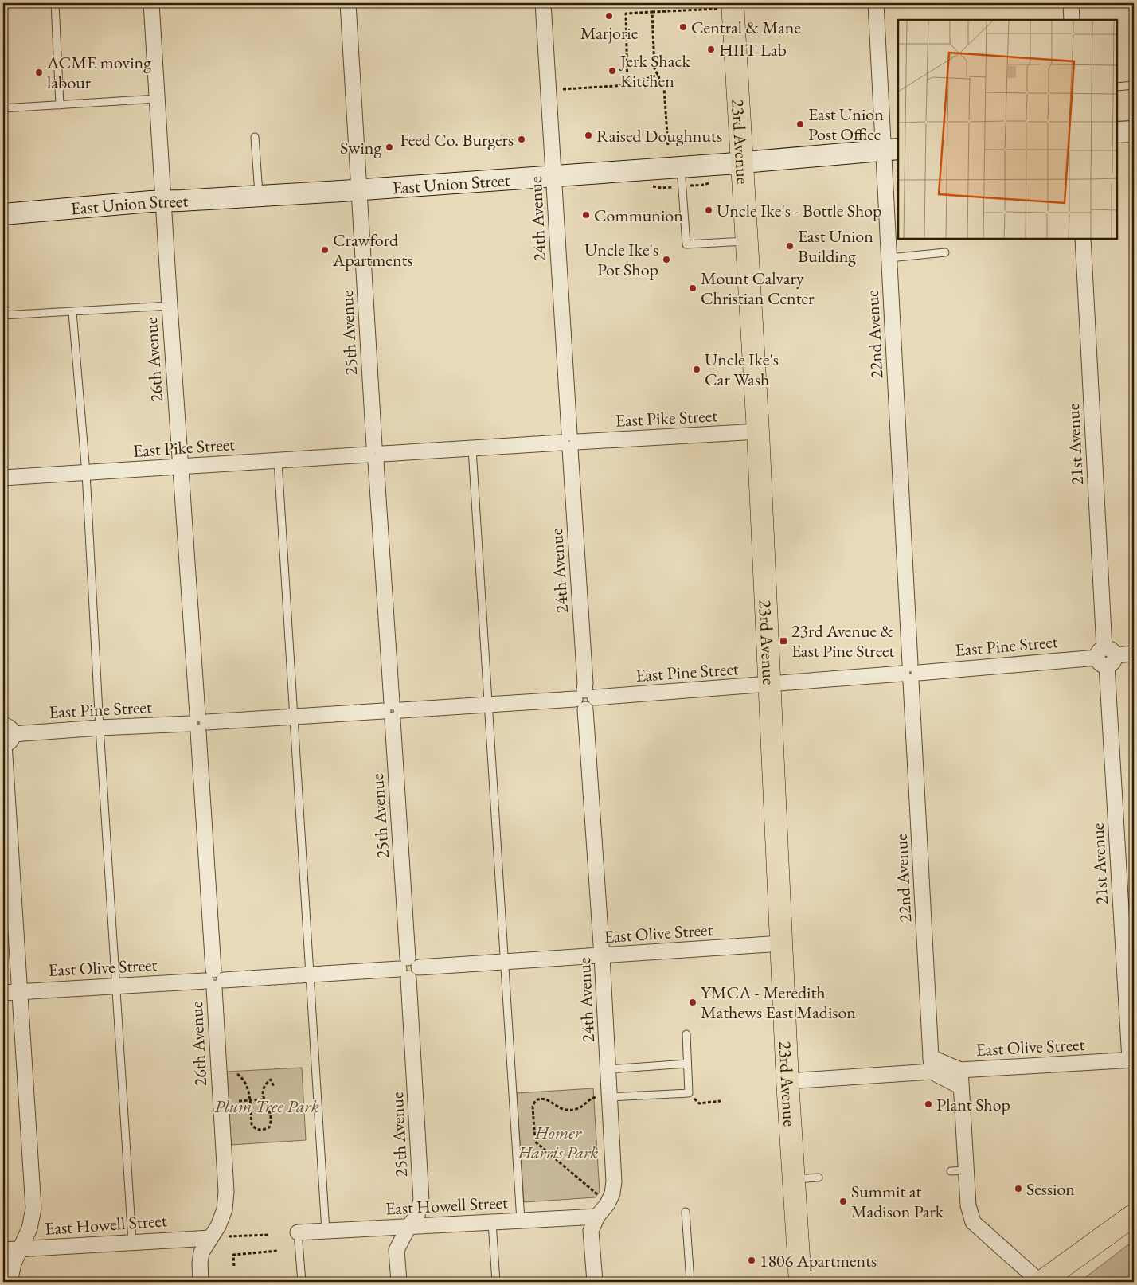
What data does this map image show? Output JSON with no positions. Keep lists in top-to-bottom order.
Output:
{
  "streets": {
    "main road": ["23rd Avenue", "East Union Street"],
    "street": [
      "24th Avenue",
      "25th Avenue",
      "22nd Avenue",
      "26th Avenue",
      "East Pike Street",
      "21st Avenue",
      "East Pine Street",
      "East Olive Street",
      "East Howell Street"
    ]
  },
  "crossings": [
    ["23rd Avenue", "East Union Street"],
    ["23rd Avenue", "East Pike Street"],
    ["23rd Avenue", "East Pine Street"],
    ["23rd Avenue", "East Olive Street"],
    ["East Union Street", "24th Avenue"],
    ["East Union Street", "25th Avenue"],
    ["East Union Street", "22nd Avenue"],
    ["East Union Street", "26th Avenue"],
    ["24th Avenue", "East Pike Street"],
    ["24th Avenue", "East Pine Street"],
    ["24th Avenue", "East Olive Street"],
    ["24th Avenue", "East Howell Street"],
    ["25th Avenue", "East Pike Street"],
    ["25th Avenue", "East Pine Street"],
    ["25th Avenue", "East Olive Street"],
    ["25th Avenue", "East Howell Street"],
    ["22nd Avenue", "East Pine Street"],
    ["22nd Avenue", "East Olive Street"],
    ["26th Avenue", "East Pike Street"],
    ["26th Avenue", "East Pine Street"],
    ["26th Avenue", "East Olive Street"],
    ["26th Avenue", "East Howell Street"],
    ["21st Avenue", "East Pine Street"],
    ["21st Avenue", "East Olive Street"]
  ],
  "parks": ["Plum Tree Park", "Homer Harris Park"],
  "places": {
    "other": [
      "Marjorie",
      "Central & Mane",
      "HIIT Lab",
      "Jerk Shack Kitchen",
      "ACME moving labour",
      "East Union Post Office",
      "Raised Doughnuts",
      "Feed Co. Burgers",
      "Swing",
      "Uncle Ike's - Bottle Shop",
      "Communion",
      "East Union Building",
      "Crawford Apartments",
      "Uncle Ike's Pot Shop",
      "Mount Calvary Christian Center",
      "Uncle Ike's Car Wash",
      "YMCA - Meredith Mathews East Madison",
      "Plant Shop",
      "Session",
      "Summit at Madison Park",
      "1806 Apartments"
    ],
    "transit": ["23rd Avenue & East Pine Street"]
  }
}
